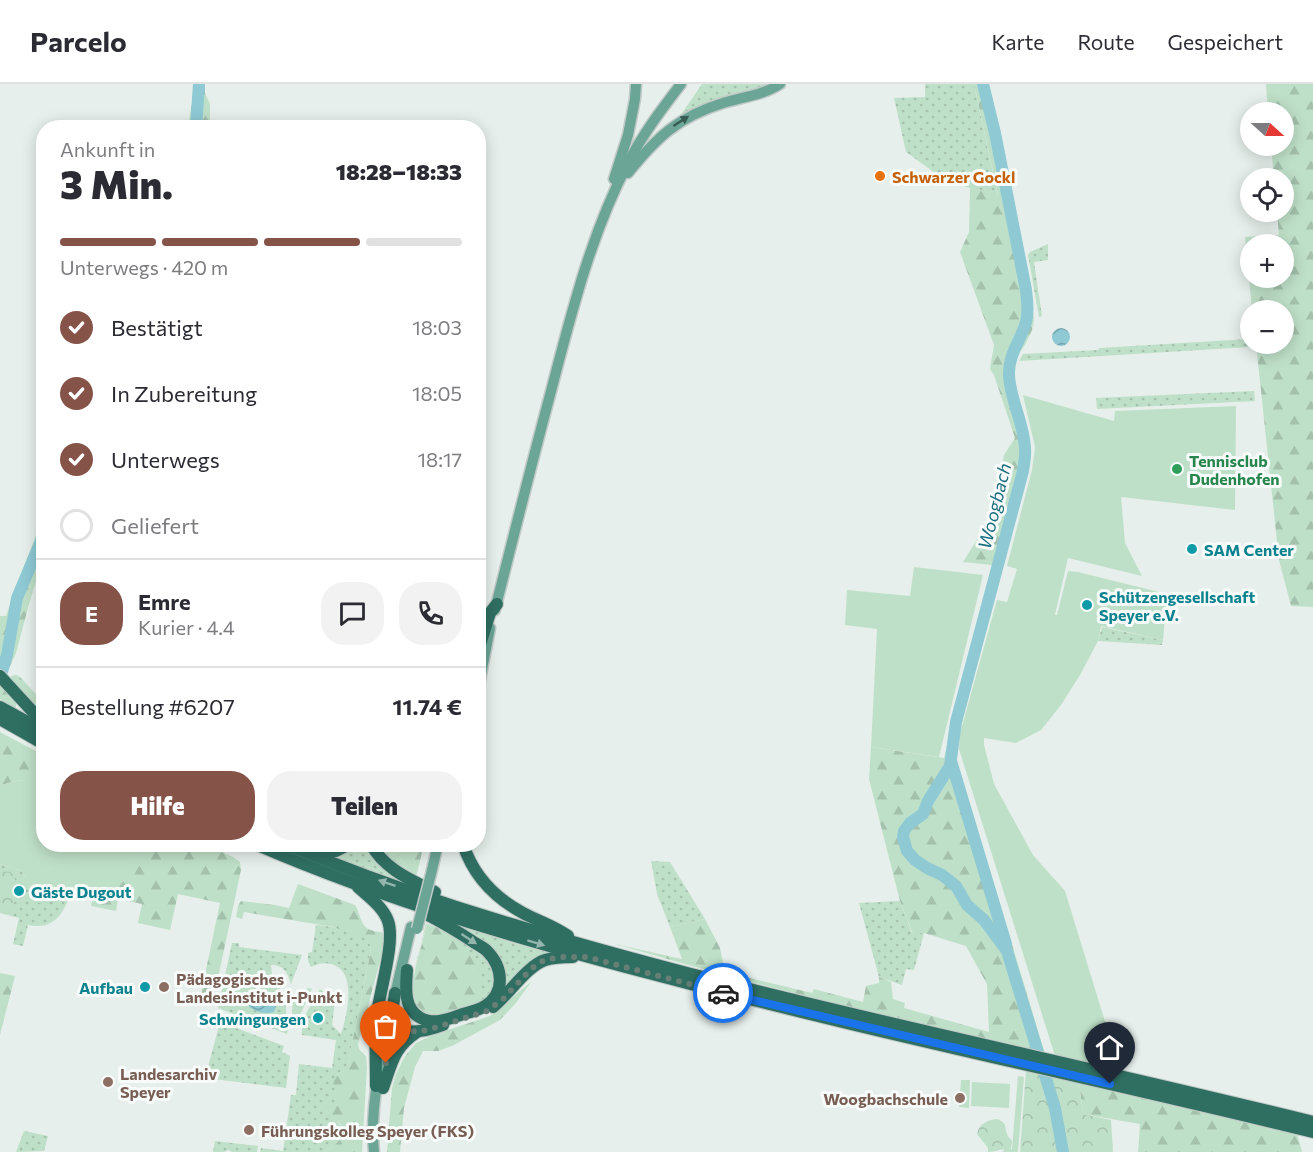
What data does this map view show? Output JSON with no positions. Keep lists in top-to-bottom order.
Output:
{
  "water": ["Woogbach"],
  "places": [
    "Schwarzer Gockl",
    "Tennisclub Dudenhofen",
    "SAM Center",
    "Schützengesellschaft Speyer e.V.",
    "Gäste Dugout",
    "Aufbau",
    "Pädagogisches Landesinstitut i-Punkt",
    "Schwingungen",
    "Landesarchiv Speyer",
    "Woogbachschule",
    "Führungskolleg Speyer (FKS)"
  ],
  "north": "right",
  "page": {
    "header": "Parcelo",
    "nav": ["Karte", "Route", "Gespeichert"],
    "map_buttons": ["+", "−"],
    "heading": ["3 Min.", "Ankunft in", "18:28–18:33"],
    "panel": [
      "Emre",
      "Kurier · 4.4",
      "Bestellung #6207",
      "11.74 €"
    ],
    "bar": "Unterwegs · 420 m",
    "list": [
      ["Bestätigt", "18:03"],
      ["In Zubereitung", "18:05"],
      ["Unterwegs", "18:17"],
      "Geliefert"
    ],
    "round": "E",
    "buttons": ["Hilfe", "Teilen"]
  }
}
